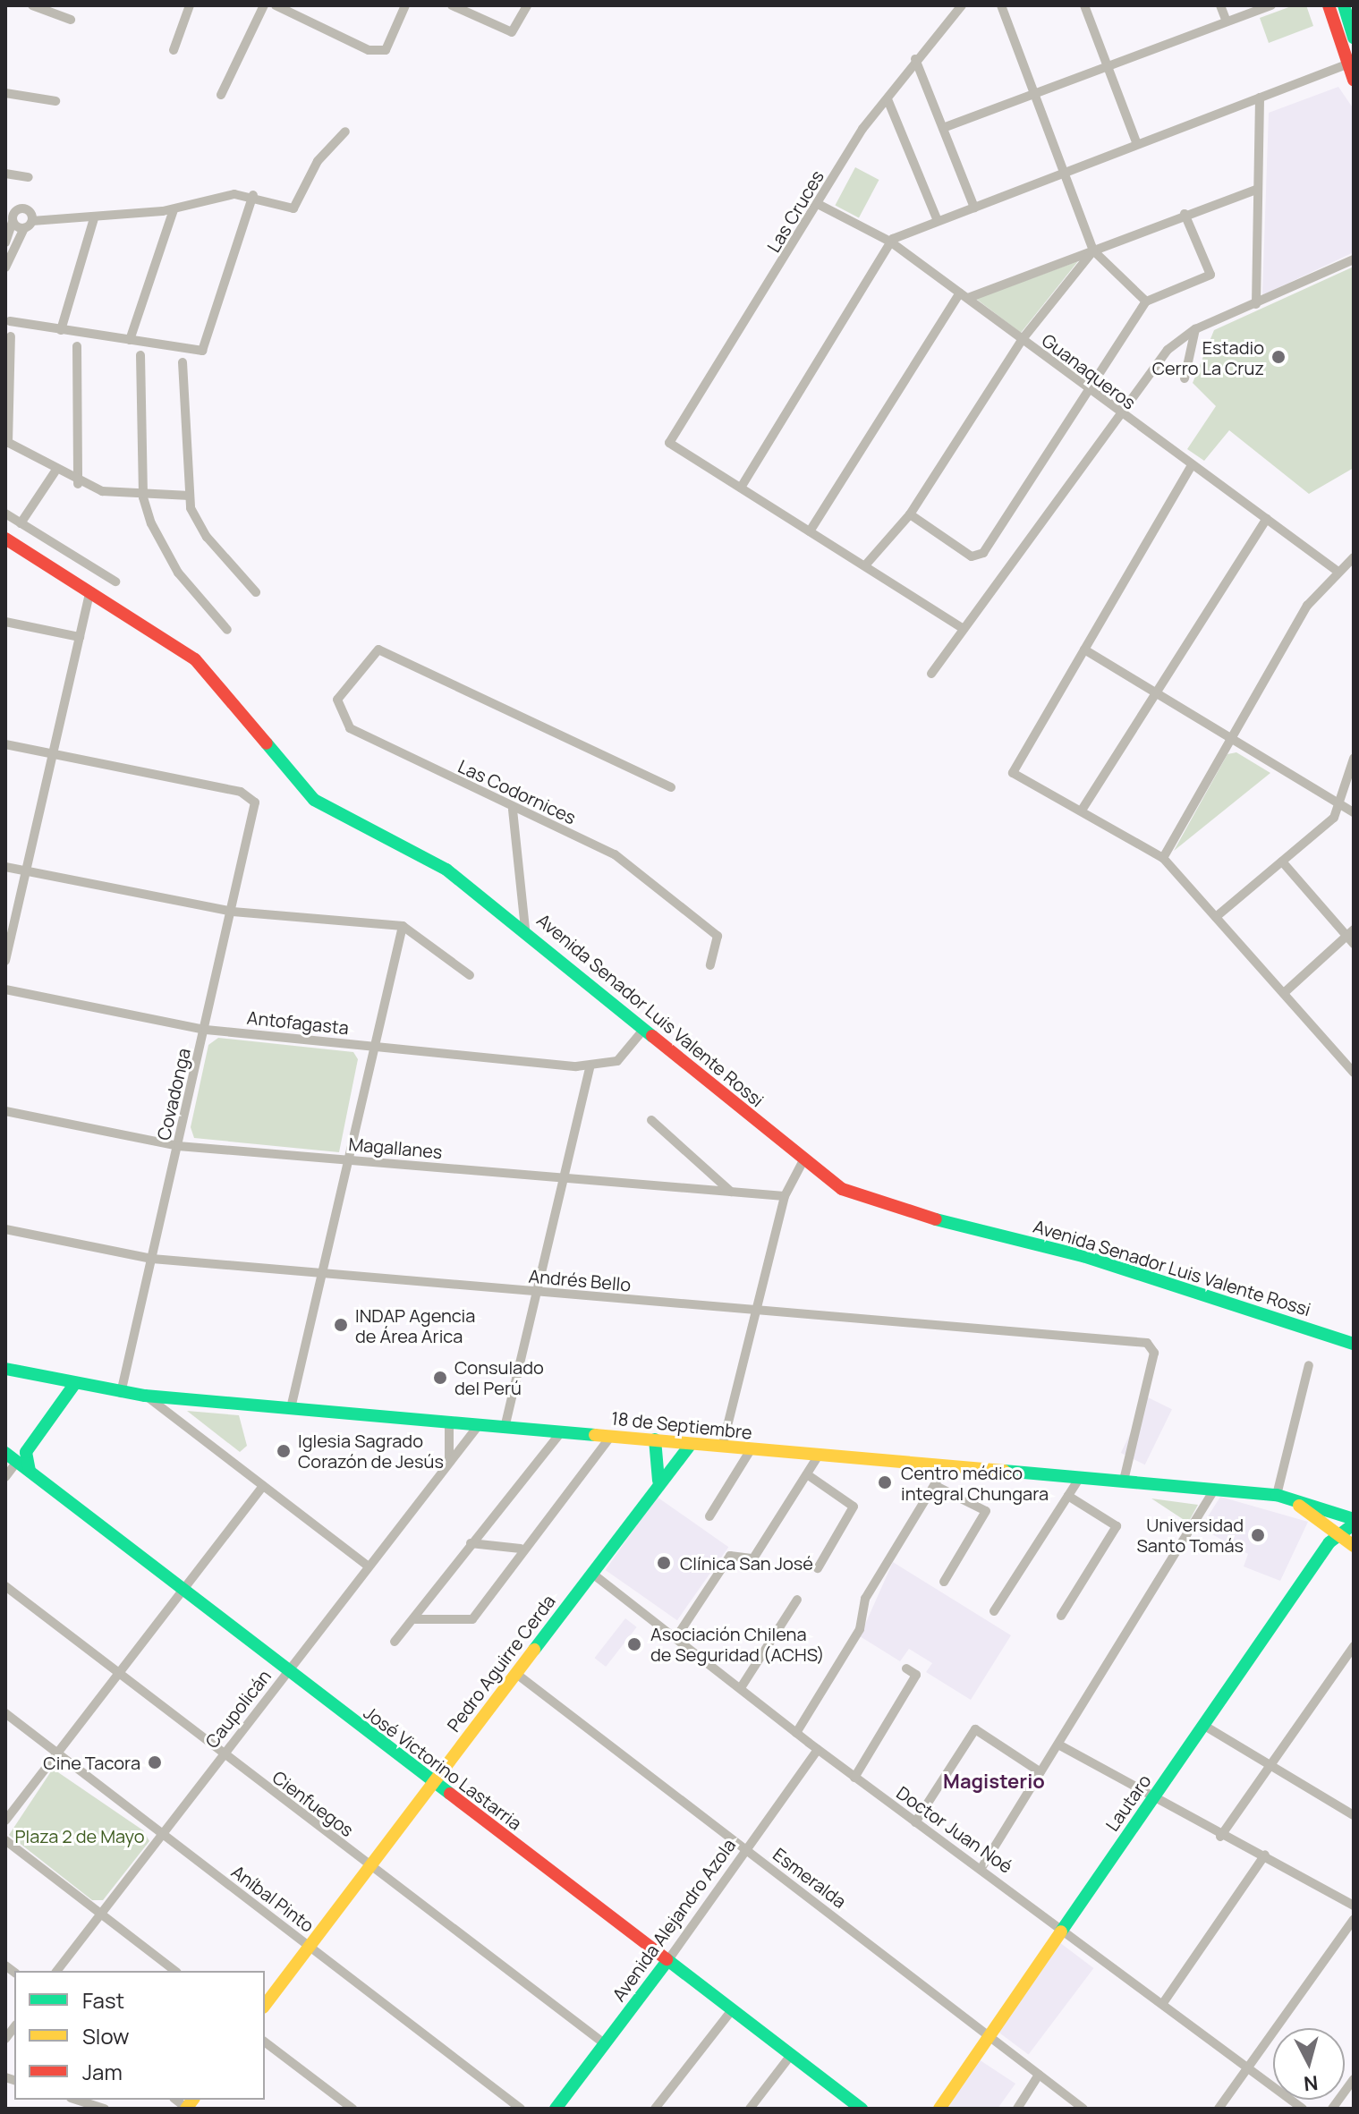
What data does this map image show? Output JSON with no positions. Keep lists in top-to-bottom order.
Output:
{
  "streets": {
    "main road": [
      "Avenida Senador Luis Valente Rossi",
      "18 de Septiembre",
      "Pedro Aguirre Cerda",
      "José Victorino Lastarria",
      "Lautaro",
      "Avenida Alejandro Azola"
    ],
    "street": [
      "Las Cruces",
      "Guanaqueros",
      "Las Codornices",
      "Antofagasta",
      "Covadonga",
      "Magallanes",
      "Andrés Bello",
      "Caupolicán",
      "Cienfuegos",
      "Doctor Juan Noé",
      "Esmeralda",
      "Aníbal Pinto"
    ]
  },
  "crossings": [
    ["Las Cruces", "Guanaqueros"],
    ["Antofagasta", "Covadonga"],
    ["Covadonga", "Magallanes"],
    ["Covadonga", "Andrés Bello"],
    ["Covadonga", "18 de Septiembre"],
    ["Andrés Bello", "18 de Septiembre"],
    ["18 de Septiembre", "Pedro Aguirre Cerda"],
    ["18 de Septiembre", "Caupolicán"],
    ["18 de Septiembre", "Lautaro"],
    ["Pedro Aguirre Cerda", "José Victorino Lastarria"],
    ["Pedro Aguirre Cerda", "Cienfuegos"],
    ["Pedro Aguirre Cerda", "Doctor Juan Noé"],
    ["Pedro Aguirre Cerda", "Esmeralda"],
    ["Pedro Aguirre Cerda", "Aníbal Pinto"],
    ["Caupolicán", "José Victorino Lastarria"],
    ["Caupolicán", "Cienfuegos"],
    ["Caupolicán", "Aníbal Pinto"],
    ["José Victorino Lastarria", "Avenida Alejandro Azola"],
    ["Lautaro", "Doctor Juan Noé"],
    ["Lautaro", "Esmeralda"],
    ["Cienfuegos", "Avenida Alejandro Azola"],
    ["Doctor Juan Noé", "Avenida Alejandro Azola"],
    ["Esmeralda", "Avenida Alejandro Azola"]
  ],
  "districts": ["Magisterio"],
  "parks": ["Plaza 2 de Mayo"],
  "places": [
    "Estadio Cerro La Cruz",
    "INDAP Agencia de Área Arica",
    "Consulado del Perú",
    "Iglesia Sagrado Corazón de Jesús",
    "Centro médico integral Chungara",
    "Universidad Santo Tomás",
    "Clínica San José",
    "Asociación Chilena de Seguridad (ACHS)",
    "Cine Tacora"
  ],
  "legend": ["Fast", "Slow", "Jam"],
  "north": "bottom"
}
